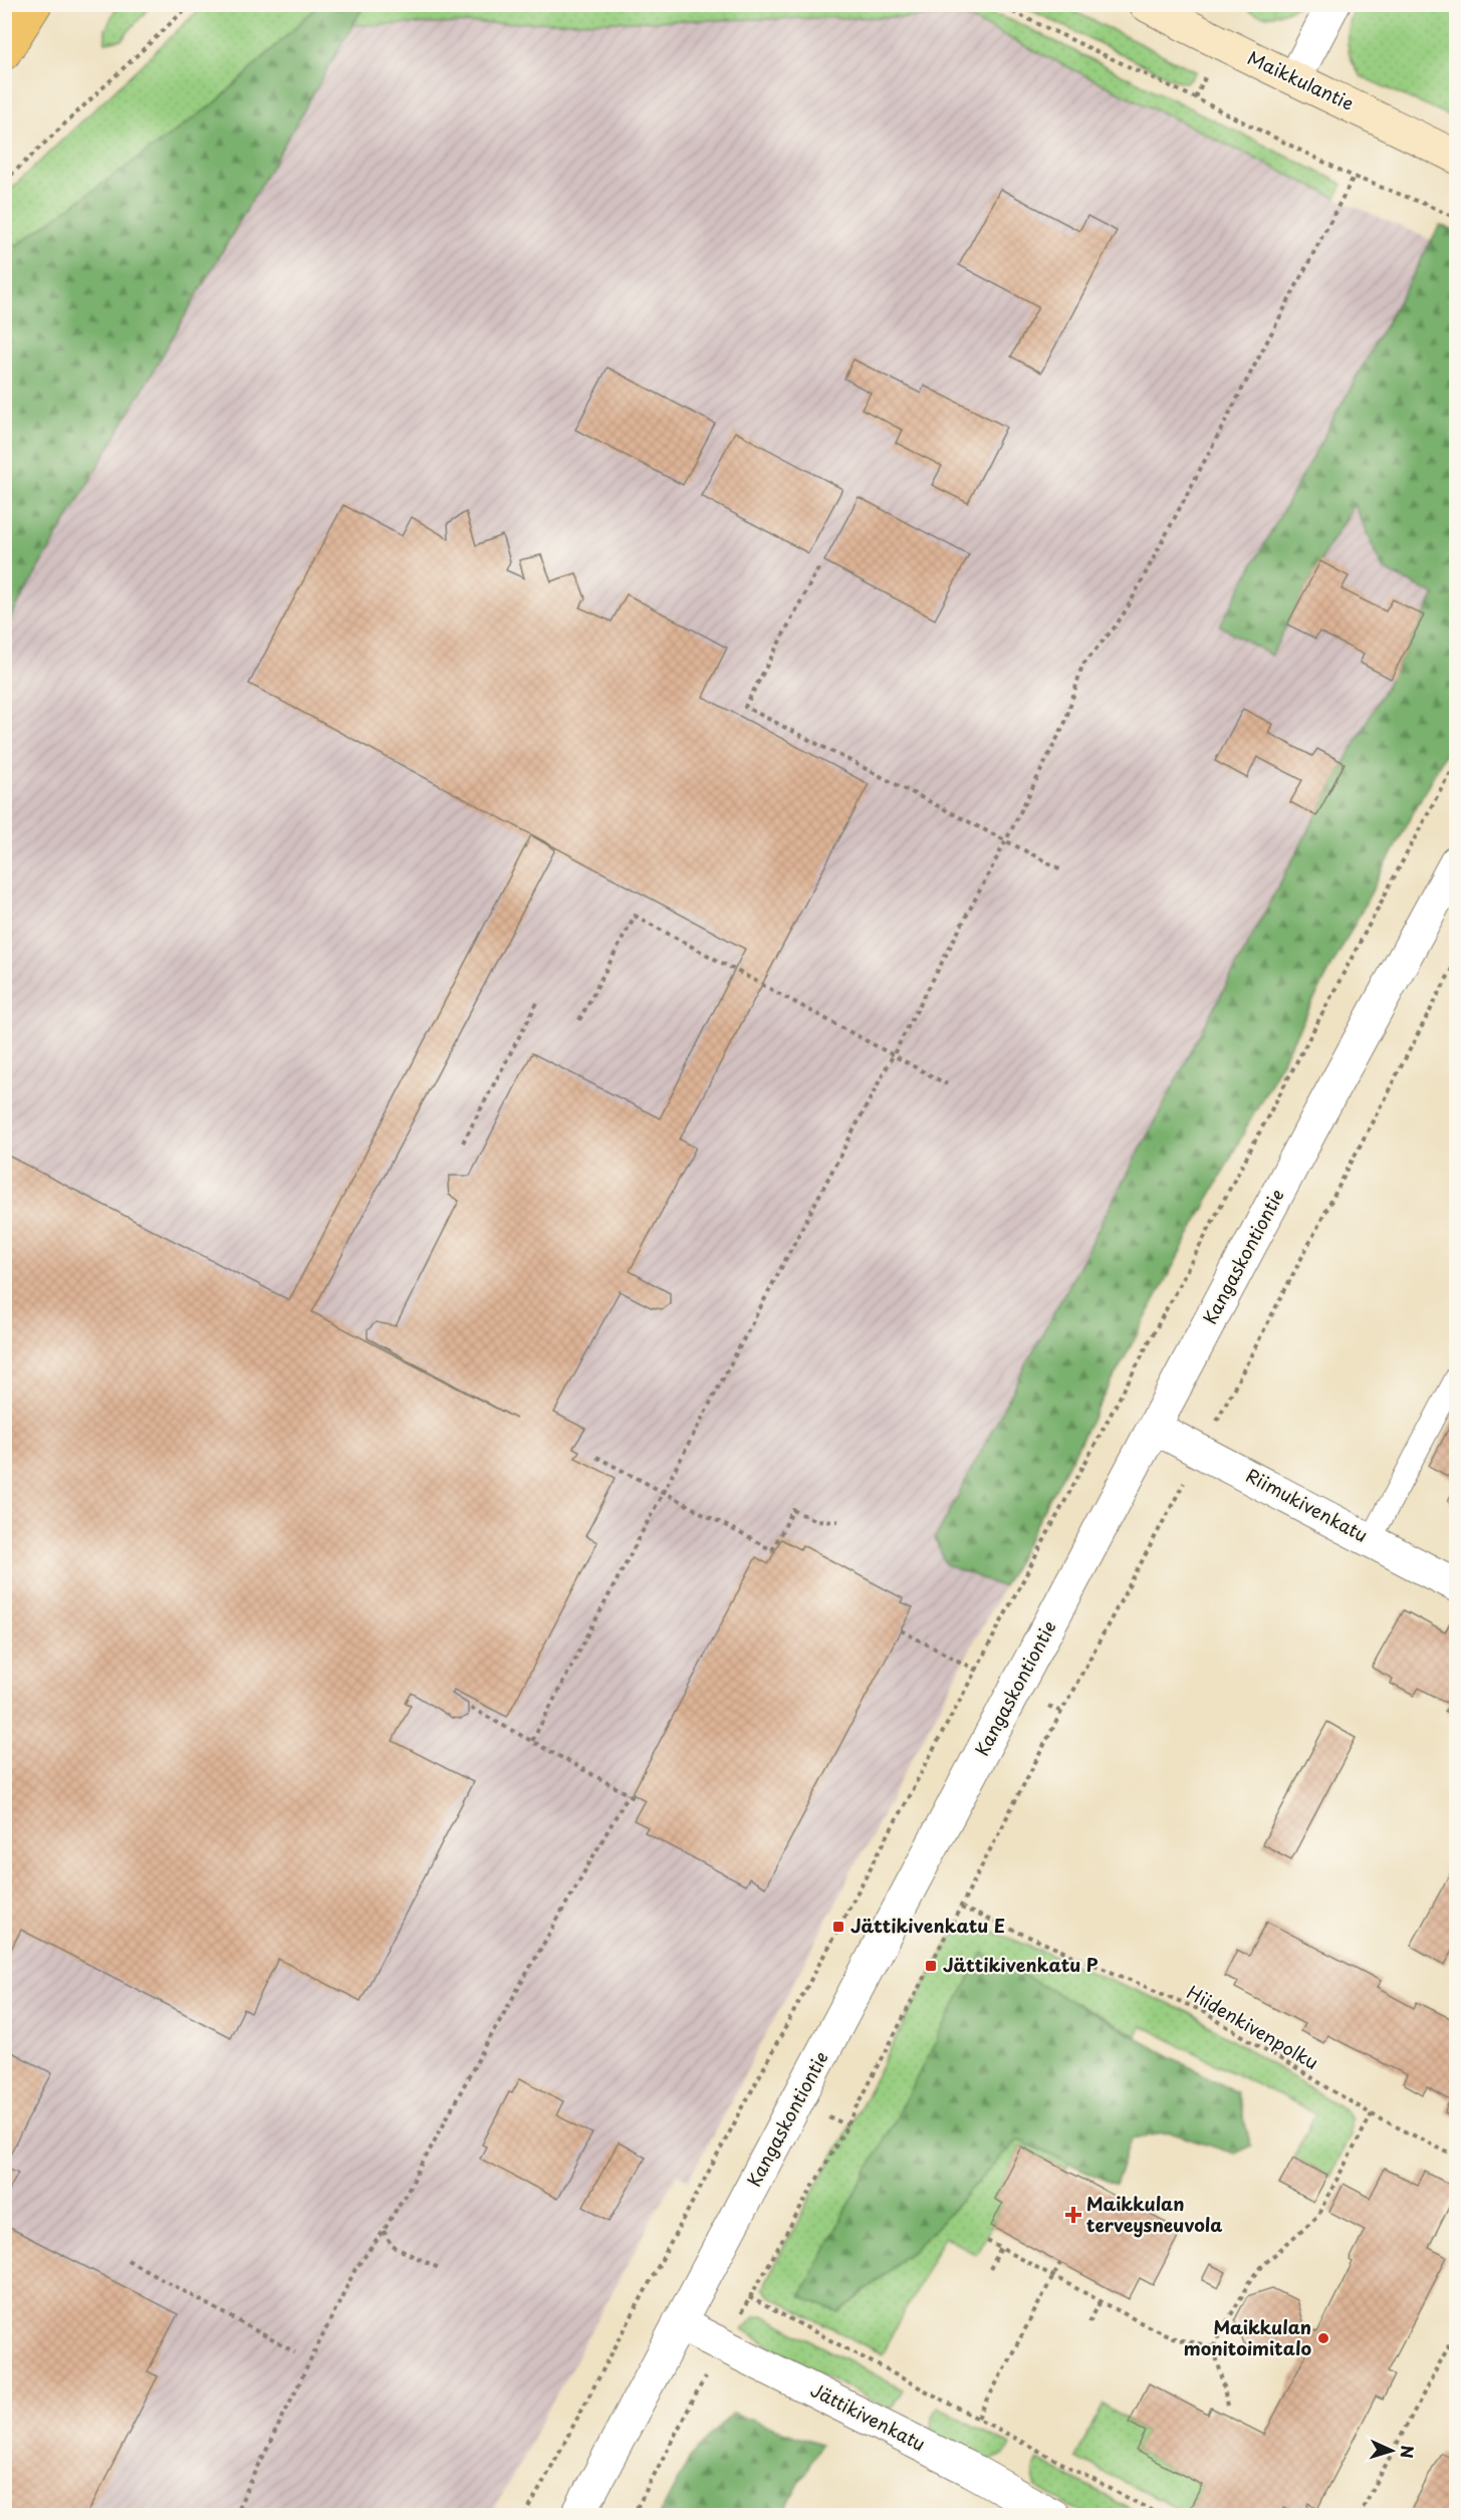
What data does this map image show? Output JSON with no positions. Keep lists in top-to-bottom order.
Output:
{
  "streets": {
    "main road": ["Maikkulantie"],
    "street": ["Kangaskontiontie", "Riimukivenkatu", "Jättikivenkatu"],
    "path": ["Hiidenkivenpolku"]
  },
  "crossings": [
    ["Kangaskontiontie", "Riimukivenkatu"],
    ["Kangaskontiontie", "Jättikivenkatu"]
  ],
  "places": {
    "transit": ["Jättikivenkatu E", "Jättikivenkatu P"],
    "health": ["Maikkulan terveysneuvola"],
    "other": ["Maikkulan monitoimitalo"]
  },
  "north": "right"
}
